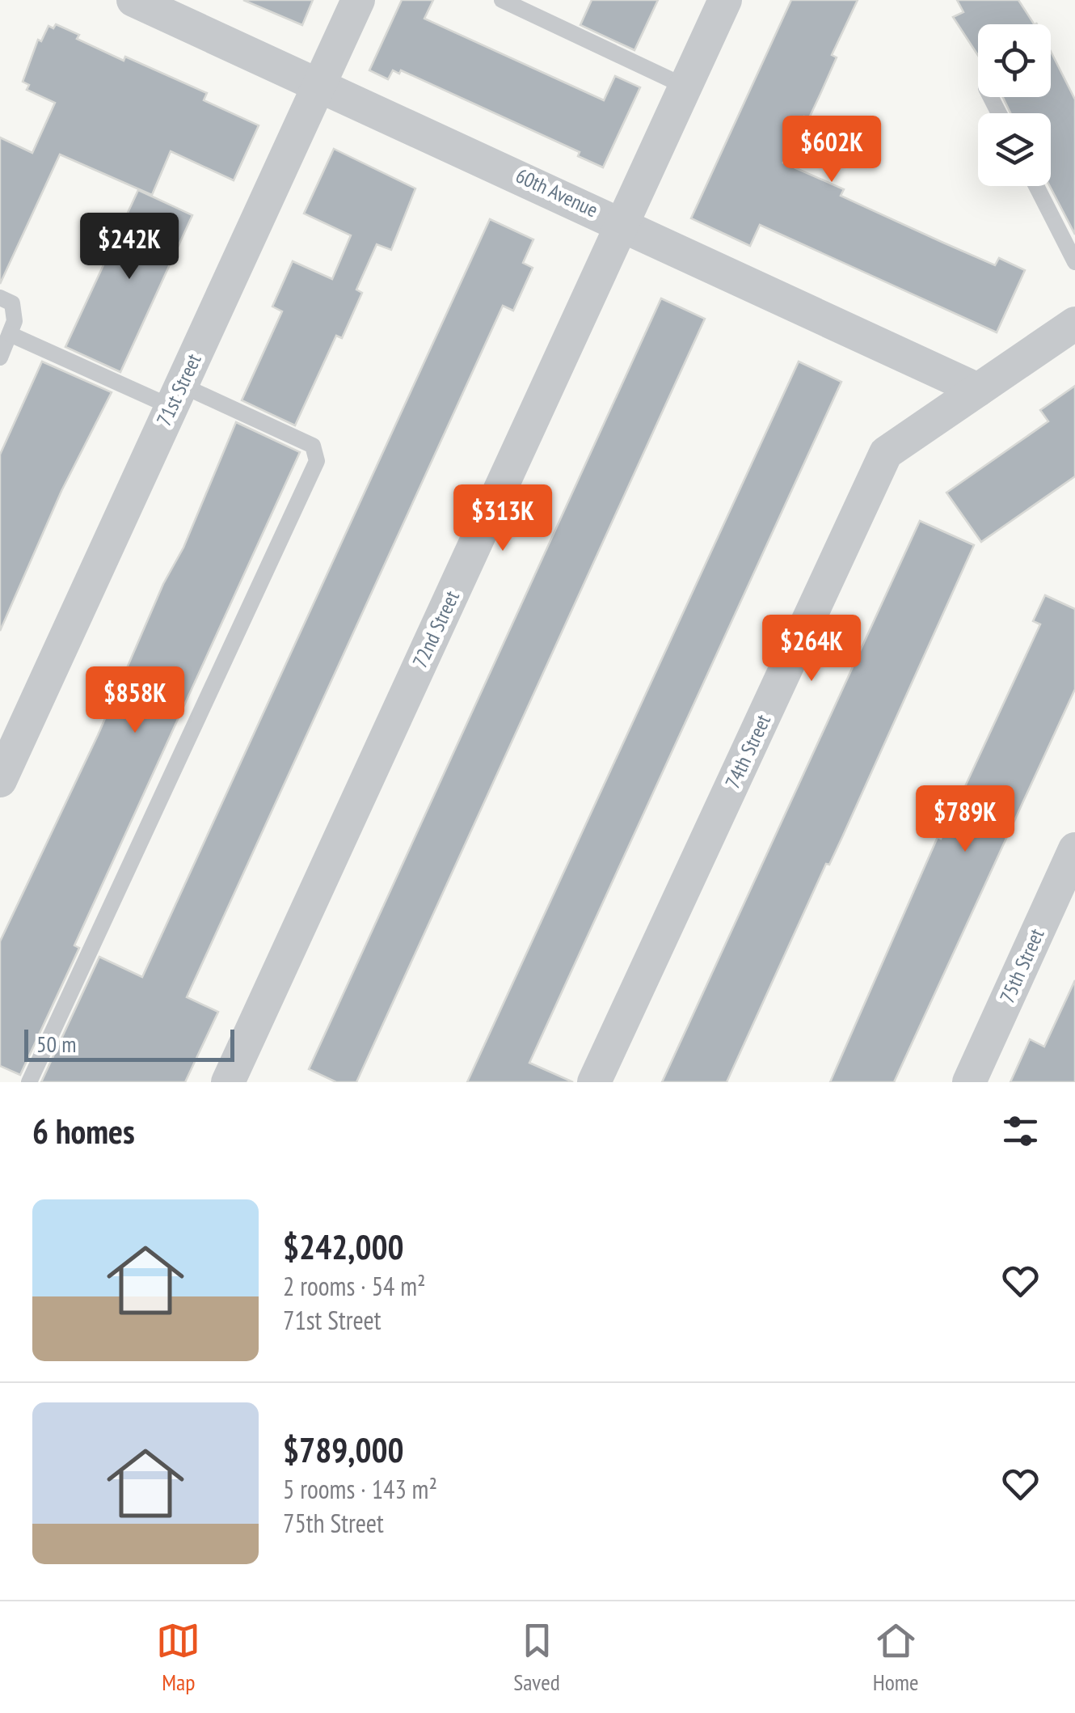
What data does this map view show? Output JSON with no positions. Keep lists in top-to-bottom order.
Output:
{
  "streets": {
    "street": [
      "60th Avenue",
      "71st Street",
      "72nd Street",
      "74th Street",
      "75th Street"
    ]
  },
  "crossings": [
    ["60th Avenue", "71st Street"],
    ["60th Avenue", "72nd Street"],
    ["60th Avenue", "74th Street"]
  ],
  "scale_bar": "50 m",
  "page": {
    "price": [
      "$602K",
      "$242K",
      "$313K",
      "$264K",
      "$858K",
      "$789K"
    ],
    "scale": "50 m",
    "heading": "6 homes",
    "list": [
      {
        "name": "$242,000",
        "note": "2 rooms · 54 m² · 71st Street"
      },
      {
        "name": "$789,000",
        "note": "5 rooms · 143 m² · 75th Street"
      }
    ],
    "tabs": ["Map", "Saved", "Home"]
  }
}
